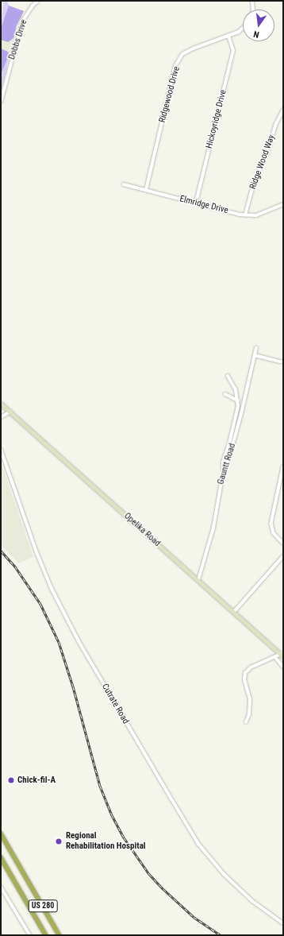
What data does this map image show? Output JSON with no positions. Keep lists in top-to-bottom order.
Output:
{
  "streets": {
    "highway": ["US 280"],
    "main road": ["Opelika Road"],
    "street": [
      "Dobbs Drive",
      "Ridgewood Drive",
      "Hickoyridge Drive",
      "Ridge Wood Way",
      "Elmridge Drive",
      "Gauntt Road",
      "Cutrate Road"
    ]
  },
  "crossings": [
    ["Ridgewood Drive", "Hickoyridge Drive"],
    ["Ridgewood Drive", "Elmridge Drive"],
    ["Hickoyridge Drive", "Elmridge Drive"],
    ["Ridge Wood Way", "Elmridge Drive"],
    ["Gauntt Road", "Opelika Road"]
  ],
  "places": ["Chick-fil-A", "Regional Rehabilitation Hospital"],
  "north": "bottom"
}
